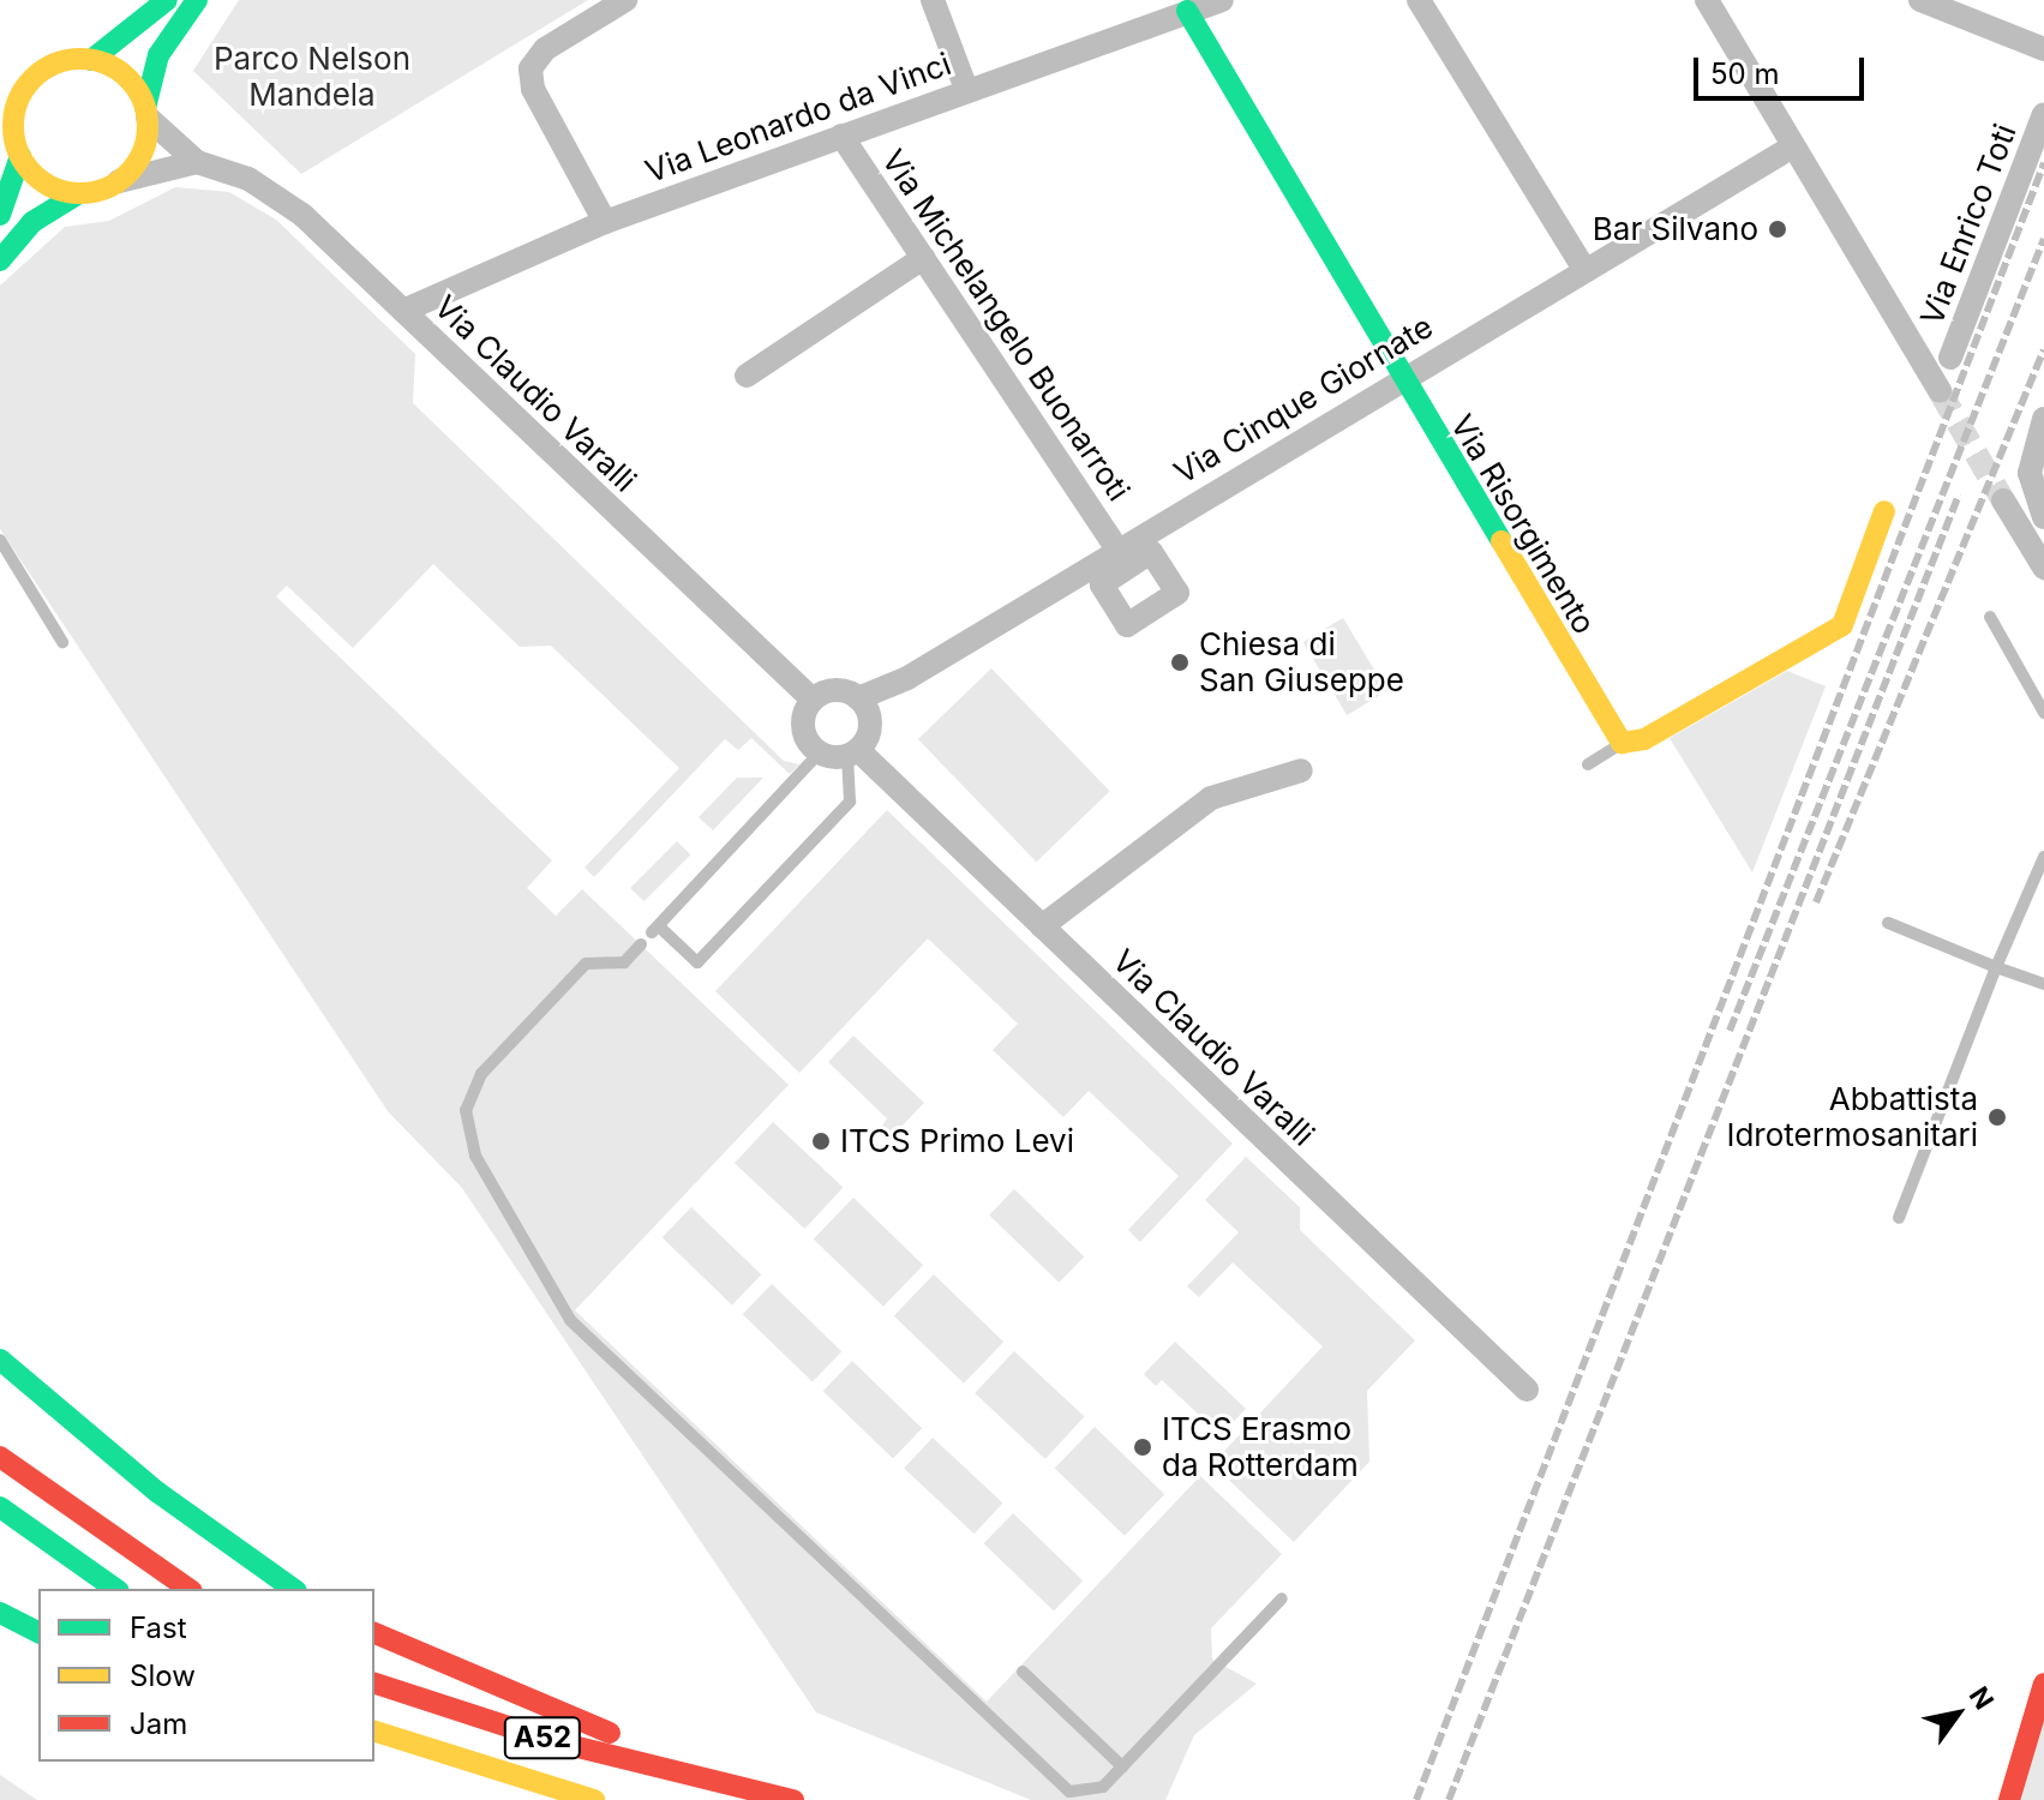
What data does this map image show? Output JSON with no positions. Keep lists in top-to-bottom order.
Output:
{
  "streets": {
    "main road": ["Via Risorgimento", "A52"],
    "street": [
      "Via Leonardo da Vinci",
      "Via Enrico Toti",
      "Via Michelangelo Buonarroti",
      "Via Claudio Varalli",
      "Via Cinque Giornate"
    ]
  },
  "crossings": [
    ["Via Leonardo da Vinci", "Via Michelangelo Buonarroti"],
    ["Via Leonardo da Vinci", "Via Claudio Varalli"],
    ["Via Leonardo da Vinci", "Via Risorgimento"],
    ["Via Michelangelo Buonarroti", "Via Cinque Giornate"],
    ["Via Claudio Varalli", "Via Cinque Giornate"],
    ["Via Cinque Giornate", "Via Risorgimento"]
  ],
  "parks": ["Parco Nelson Mandela"],
  "places": [
    "Bar Silvano",
    "Chiesa di San Giuseppe",
    "Abbattista Idrotermosanitari",
    "ITCS Primo Levi",
    "ITCS Erasmo da Rotterdam"
  ],
  "legend": ["Fast", "Slow", "Jam"],
  "scale_bar": "50 m",
  "north": "top right"
}
